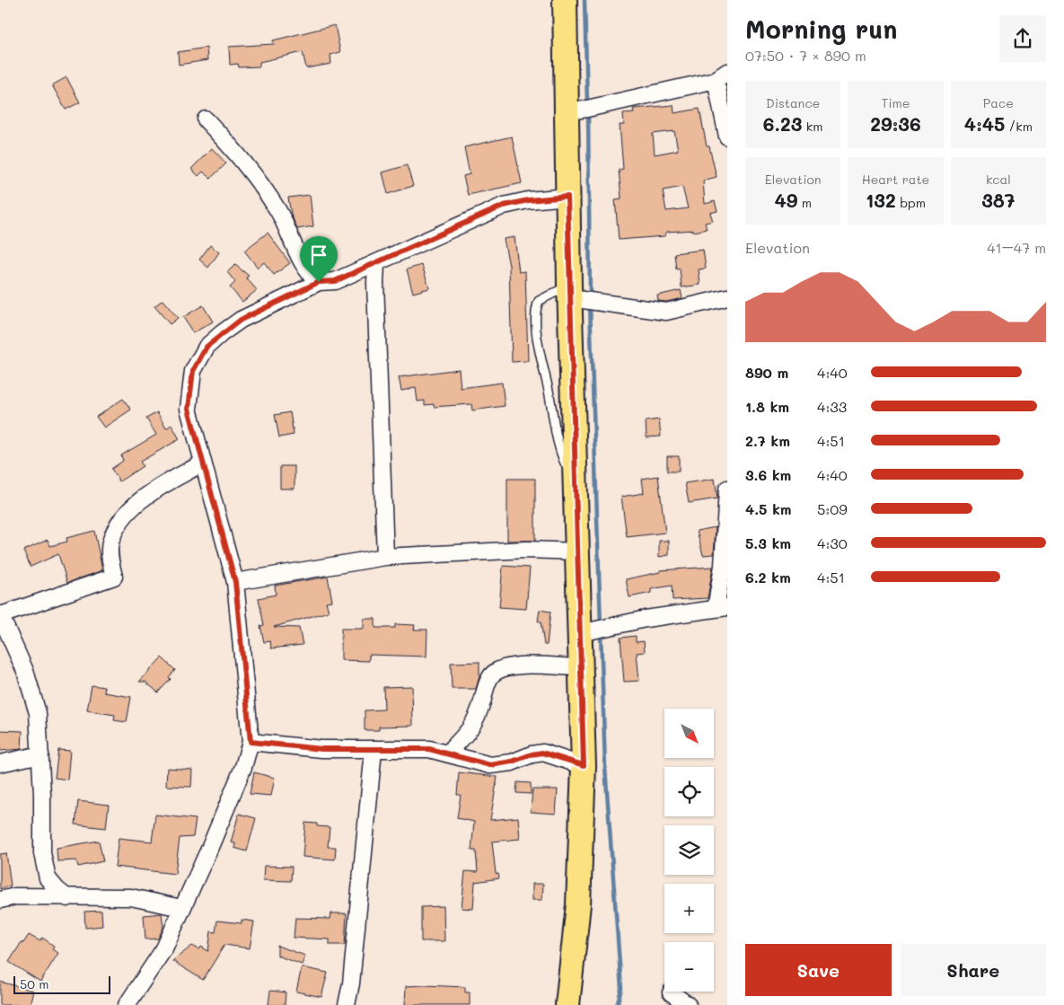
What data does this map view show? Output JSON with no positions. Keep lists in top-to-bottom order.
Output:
{
  "scale_bar": "50 m",
  "north": "bottom right",
  "page": {
    "heading": ["Morning run", "07:50 · 7 × 890 m"],
    "stats": [
      ["Distance", "6.23 km"],
      ["Time", "29:36"],
      ["Pace", "4:45 /km"],
      ["Elevation", "49 m"],
      ["Heart rate", "132 bpm"],
      ["kcal", "387"]
    ],
    "chart": ["Elevation", "41–47 m"],
    "list": [
      {
        "name": "890 m",
        "note": "4:40"
      },
      {
        "name": "1.8 km",
        "note": "4:33"
      },
      {
        "name": "2.7 km",
        "note": "4:51"
      },
      {
        "name": "3.6 km",
        "note": "4:40"
      },
      {
        "name": "4.5 km",
        "note": "5:09"
      },
      {
        "name": "5.3 km",
        "note": "4:30"
      },
      {
        "name": "6.2 km",
        "note": "4:51"
      }
    ],
    "map_buttons": ["+", "−"],
    "buttons": ["Save", "Share"],
    "scale": "50 m"
  }
}
